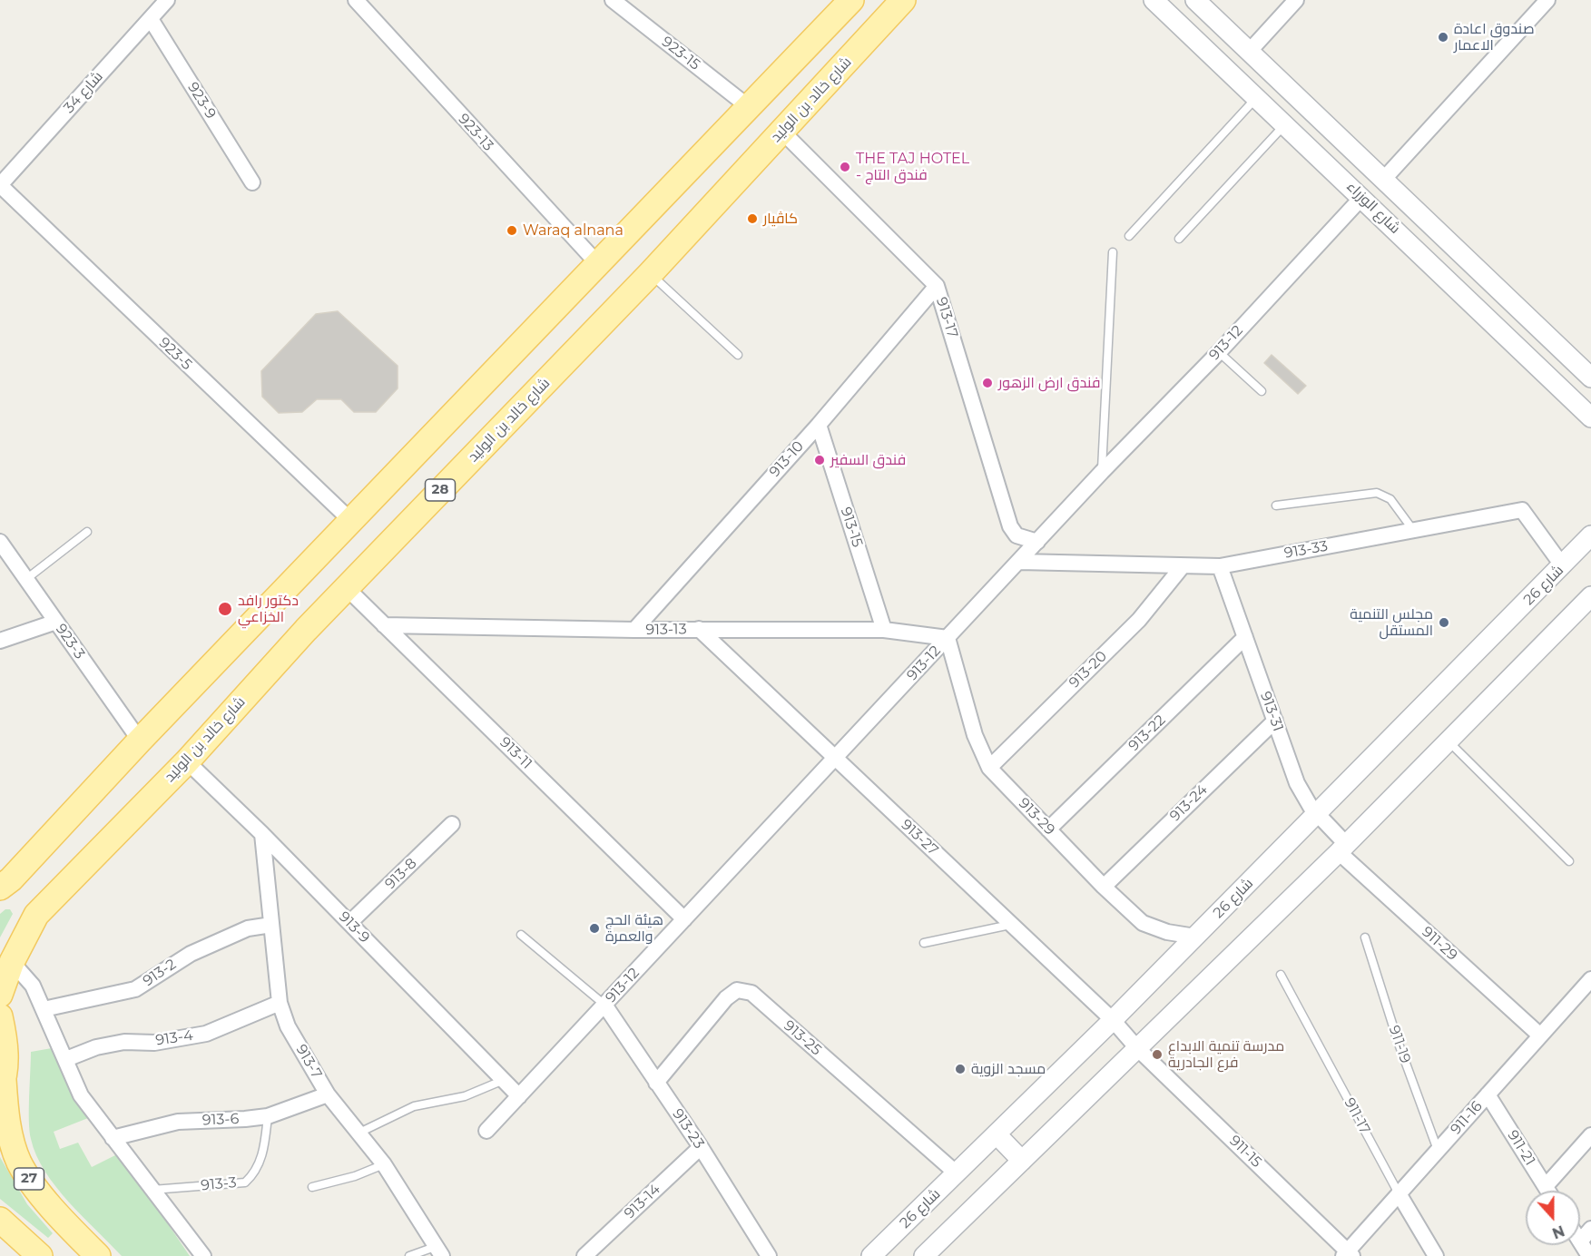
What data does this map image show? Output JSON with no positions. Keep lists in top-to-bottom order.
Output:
{
  "streets": {
    "main road": ["شارع خالد بن الوليد", "28", "27"],
    "street": [
      "923-15",
      "شارع 34",
      "923-9",
      "923-13",
      "شارع الوزراء",
      "913-17",
      "913-12",
      "923-5",
      "913-10",
      "913-15",
      "913-33",
      "شارع 26",
      "913-13",
      "923-3",
      "913-20",
      "913-31",
      "913-22",
      "913-11",
      "913-24",
      "913-29",
      "913-27",
      "913-8",
      "913-9",
      "911-29",
      "913-2",
      "913-4",
      "913-25",
      "913-7",
      "911-17",
      "911-16",
      "913-6",
      "913-23",
      "911-21",
      "911-15",
      "913-14"
    ],
    "lane": ["911-19", "913-3"]
  },
  "crossings": [
    ["شارع 34", "923-9"],
    ["شارع 34", "923-5"],
    ["شارع خالد بن الوليد", "913-17"],
    ["شارع خالد بن الوليد", "913-11"],
    ["شارع خالد بن الوليد", "913-9"],
    ["شارع الوزراء", "913-12"],
    ["913-17", "913-12"],
    ["913-17", "913-10"],
    ["913-12", "913-33"],
    ["913-12", "913-13"],
    ["913-12", "913-11"],
    ["913-12", "913-29"],
    ["913-12", "913-27"],
    ["913-12", "913-9"],
    ["913-12", "913-23"],
    ["913-10", "913-15"],
    ["913-10", "913-13"],
    ["913-15", "913-13"],
    ["913-33", "شارع 26"],
    ["913-33", "913-20"],
    ["913-33", "913-31"],
    ["شارع 26", "913-31"],
    ["شارع 26", "913-29"],
    ["شارع 26", "913-27"],
    ["شارع 26", "913-25"],
    ["913-13", "913-11"],
    ["913-13", "913-29"],
    ["913-13", "913-27"],
    ["913-20", "913-29"],
    ["913-31", "913-22"],
    ["913-31", "913-24"],
    ["913-31", "911-29"],
    ["913-22", "913-29"],
    ["913-24", "913-29"],
    ["913-27", "911-15"],
    ["913-8", "913-9"],
    ["913-9", "913-7"],
    ["911-29", "911-16"],
    ["913-2", "913-7"],
    ["913-4", "913-7"],
    ["913-25", "913-23"],
    ["911-19", "911-16"],
    ["913-7", "913-6"],
    ["911-17", "911-16"],
    ["911-16", "911-21"],
    ["911-16", "911-15"],
    ["913-6", "913-3"],
    ["913-23", "913-14"]
  ],
  "places": [
    "صندوق اعادة الاعمار",
    "THE TAJ HOTEL - فندق التاج",
    "كاڤيار",
    "Waraq alnana",
    "فندق ارض الزهور",
    "فندق السفير",
    "دكتور رافد الخزاعي",
    "مجلس التنمية المستقل",
    "هيئة الحج والعمرة",
    "مدرسة تنمية الابداع فرع الجادرية",
    "مسجد الزوية"
  ],
  "north": "bottom"
}
